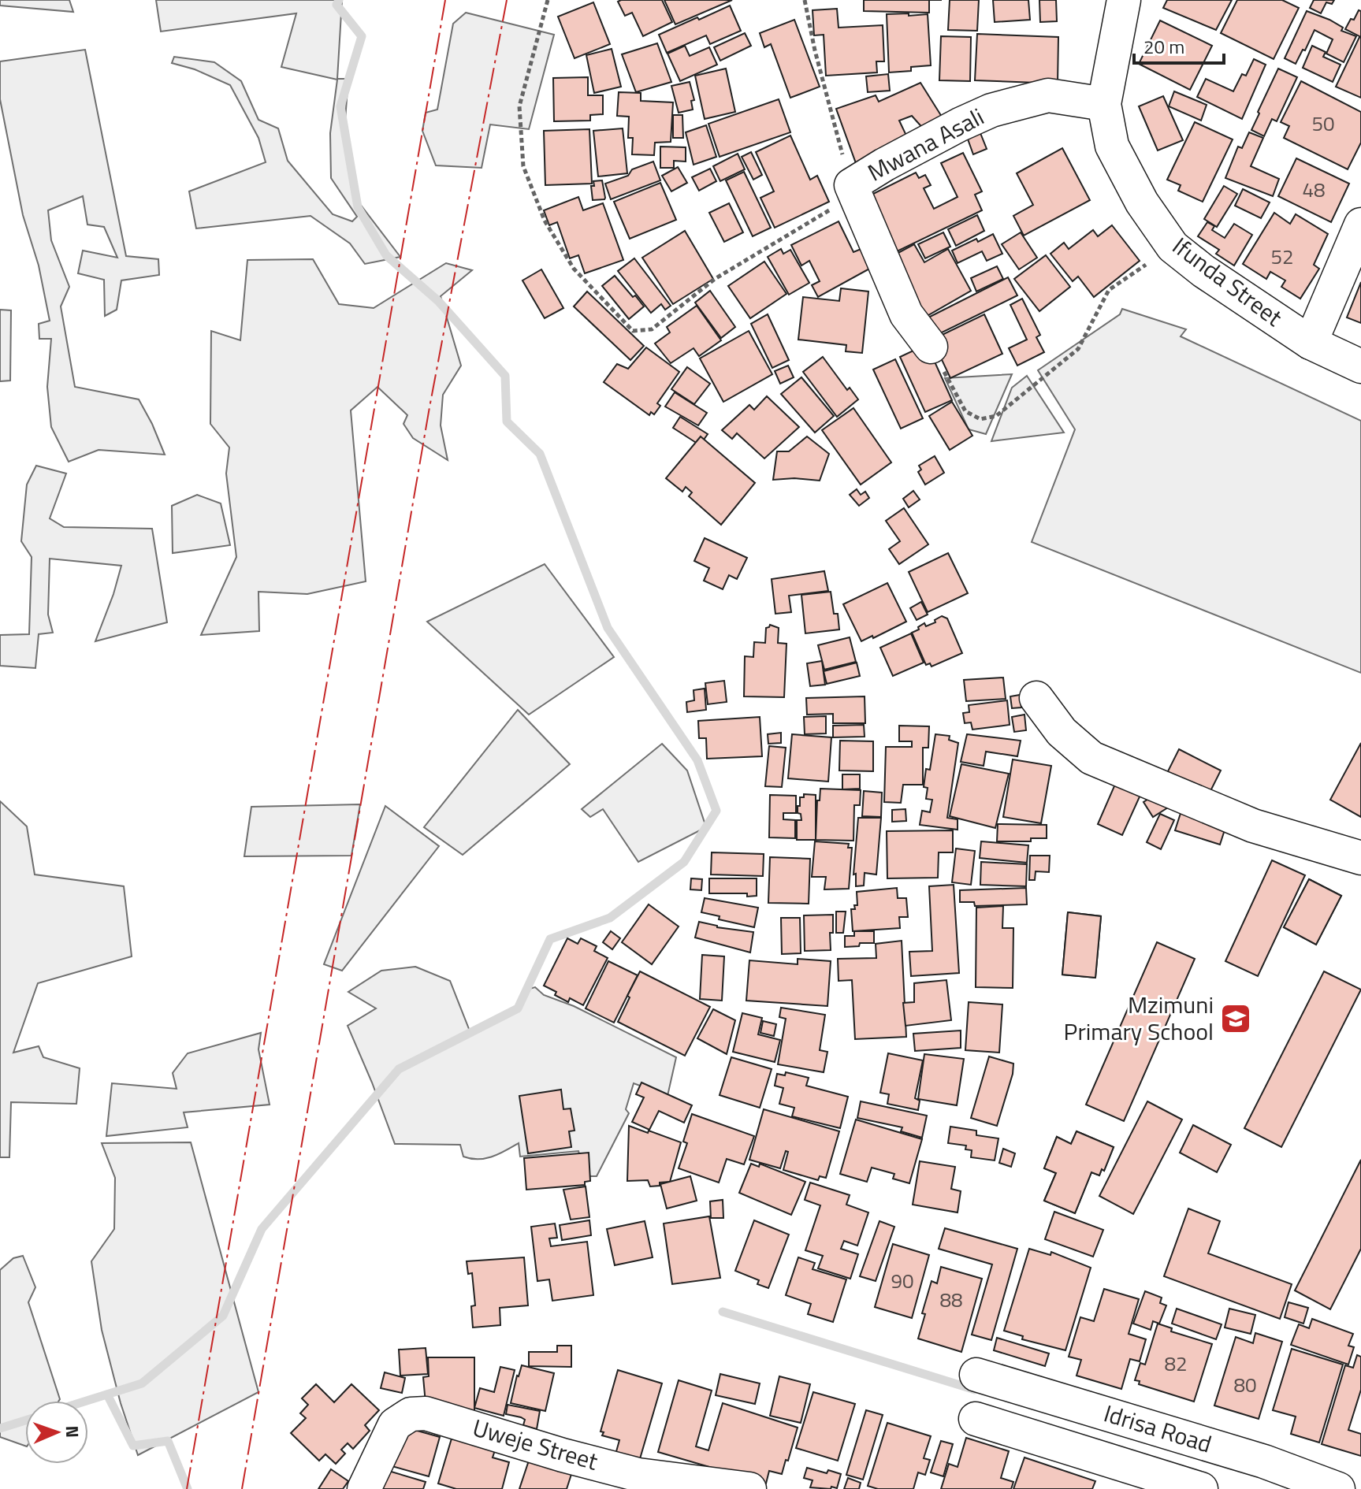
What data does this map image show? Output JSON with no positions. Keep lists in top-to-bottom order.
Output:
{
  "streets": {
    "street": [
      "Mwana Asali",
      "Ifunda Street",
      "Idrisa Road",
      "Uweje Street"
    ]
  },
  "crossings": [
    ["Mwana Asali", "Ifunda Street"]
  ],
  "places": {
    "school or university": ["Mzimuni Primary School"]
  },
  "house_numbers": [
    "50",
    "48",
    "52",
    "90",
    "88",
    "82",
    "80"
  ],
  "scale_bar": "20 m",
  "north": "right"
}
